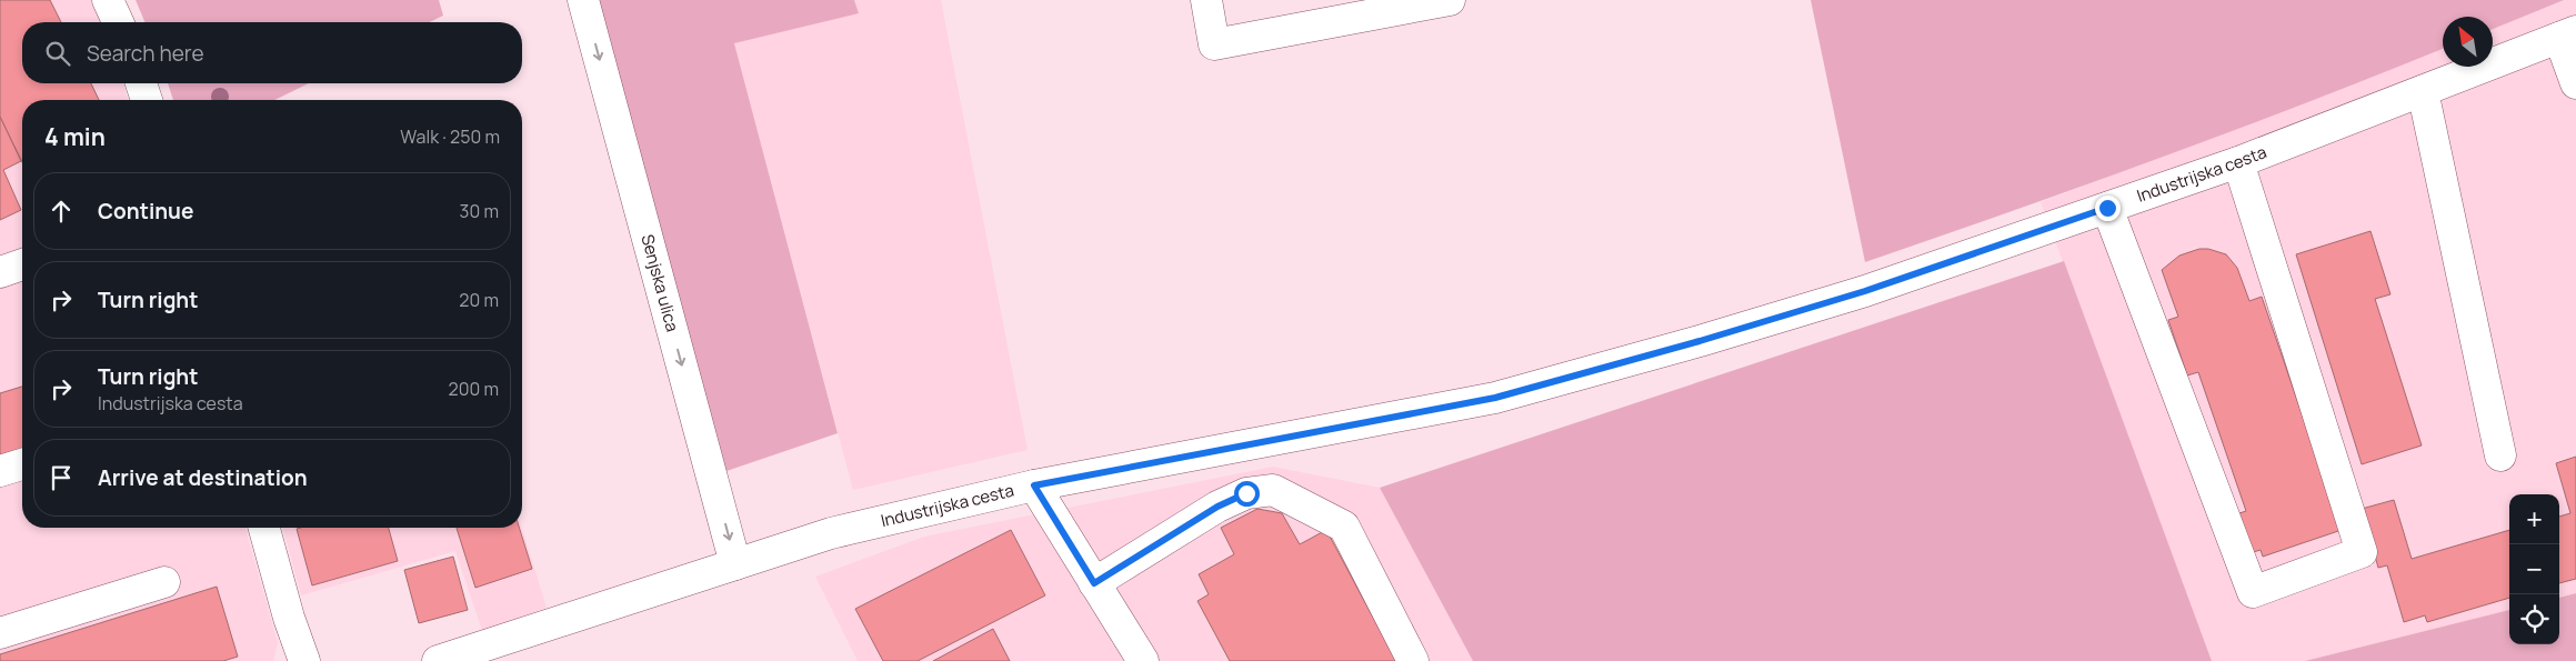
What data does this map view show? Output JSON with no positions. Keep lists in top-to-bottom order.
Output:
{
  "streets": {
    "street": ["Industrijska cesta", "Senjska ulica"]
  },
  "crossings": [
    ["Industrijska cesta", "Senjska ulica"]
  ],
  "one_way": ["Senjska ulica"],
  "north": "top left",
  "page": {
    "search": "Search here",
    "heading": ["4 min", "Walk · 250 m"],
    "list": [
      ["Continue", "30 m"],
      ["Turn right", "20 m"],
      ["Turn right", "Industrijska cesta", "200 m"],
      "Arrive at destination"
    ],
    "map_buttons": ["+", "−"]
  }
}
